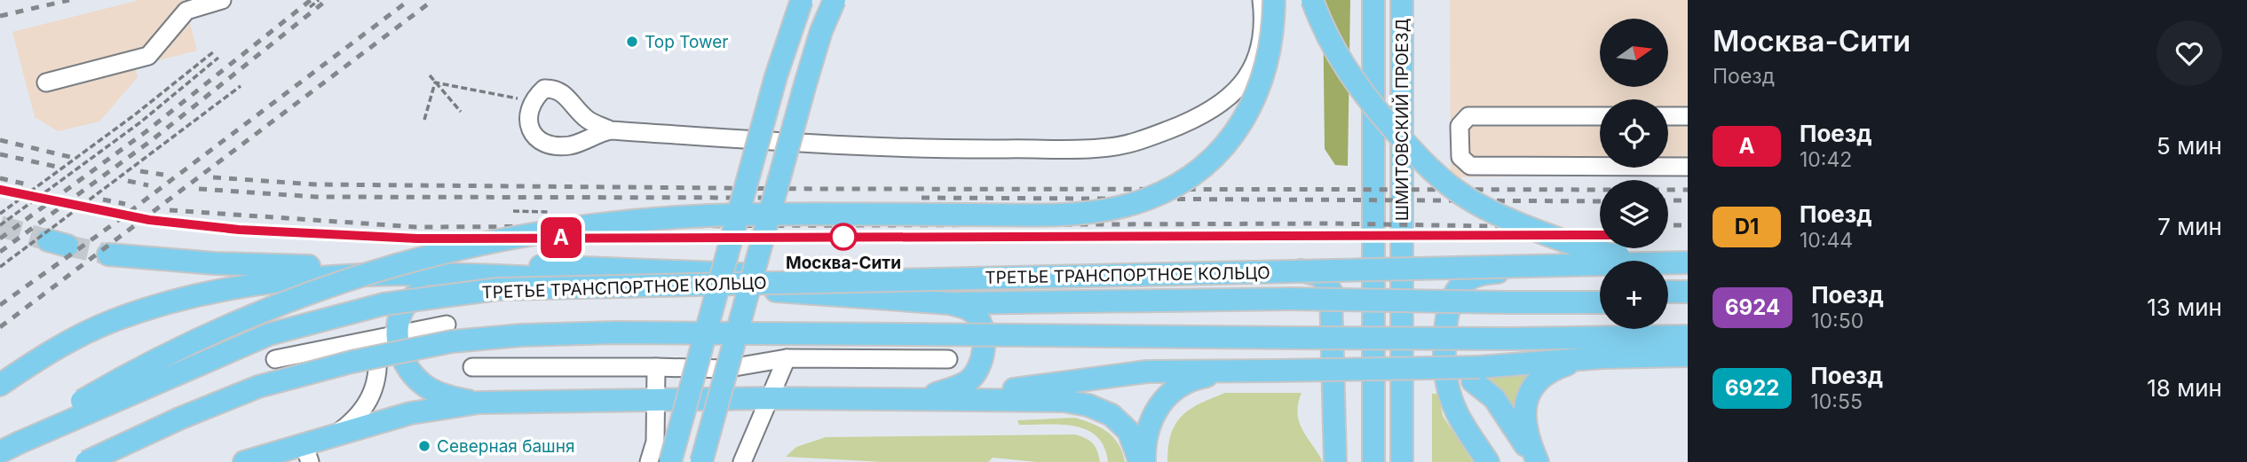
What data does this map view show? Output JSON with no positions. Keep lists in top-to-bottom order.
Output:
{
  "streets": {
    "main road": ["ШМИТОВСКИЙ ПРОЕЗД", "ТРЕТЬЕ ТРАНСПОРТНОЕ КОЛЬЦО"]
  },
  "places": ["Top Tower", "Москва-Сити", "Северная башня"],
  "north": "right",
  "page": {
    "on_map": "A",
    "heading": ["Москва-Сити", "Поезд"],
    "map_buttons": "+",
    "list": [
      {
        "mark": "A",
        "name": "Поезд",
        "note": "10:42",
        "value": "5 мин"
      },
      {
        "mark": "D1",
        "name": "Поезд",
        "note": "10:44",
        "value": "7 мин"
      },
      {
        "mark": "6924",
        "name": "Поезд",
        "note": "10:50",
        "value": "13 мин"
      },
      {
        "mark": "6922",
        "name": "Поезд",
        "note": "10:55",
        "value": "18 мин"
      }
    ]
  }
}
